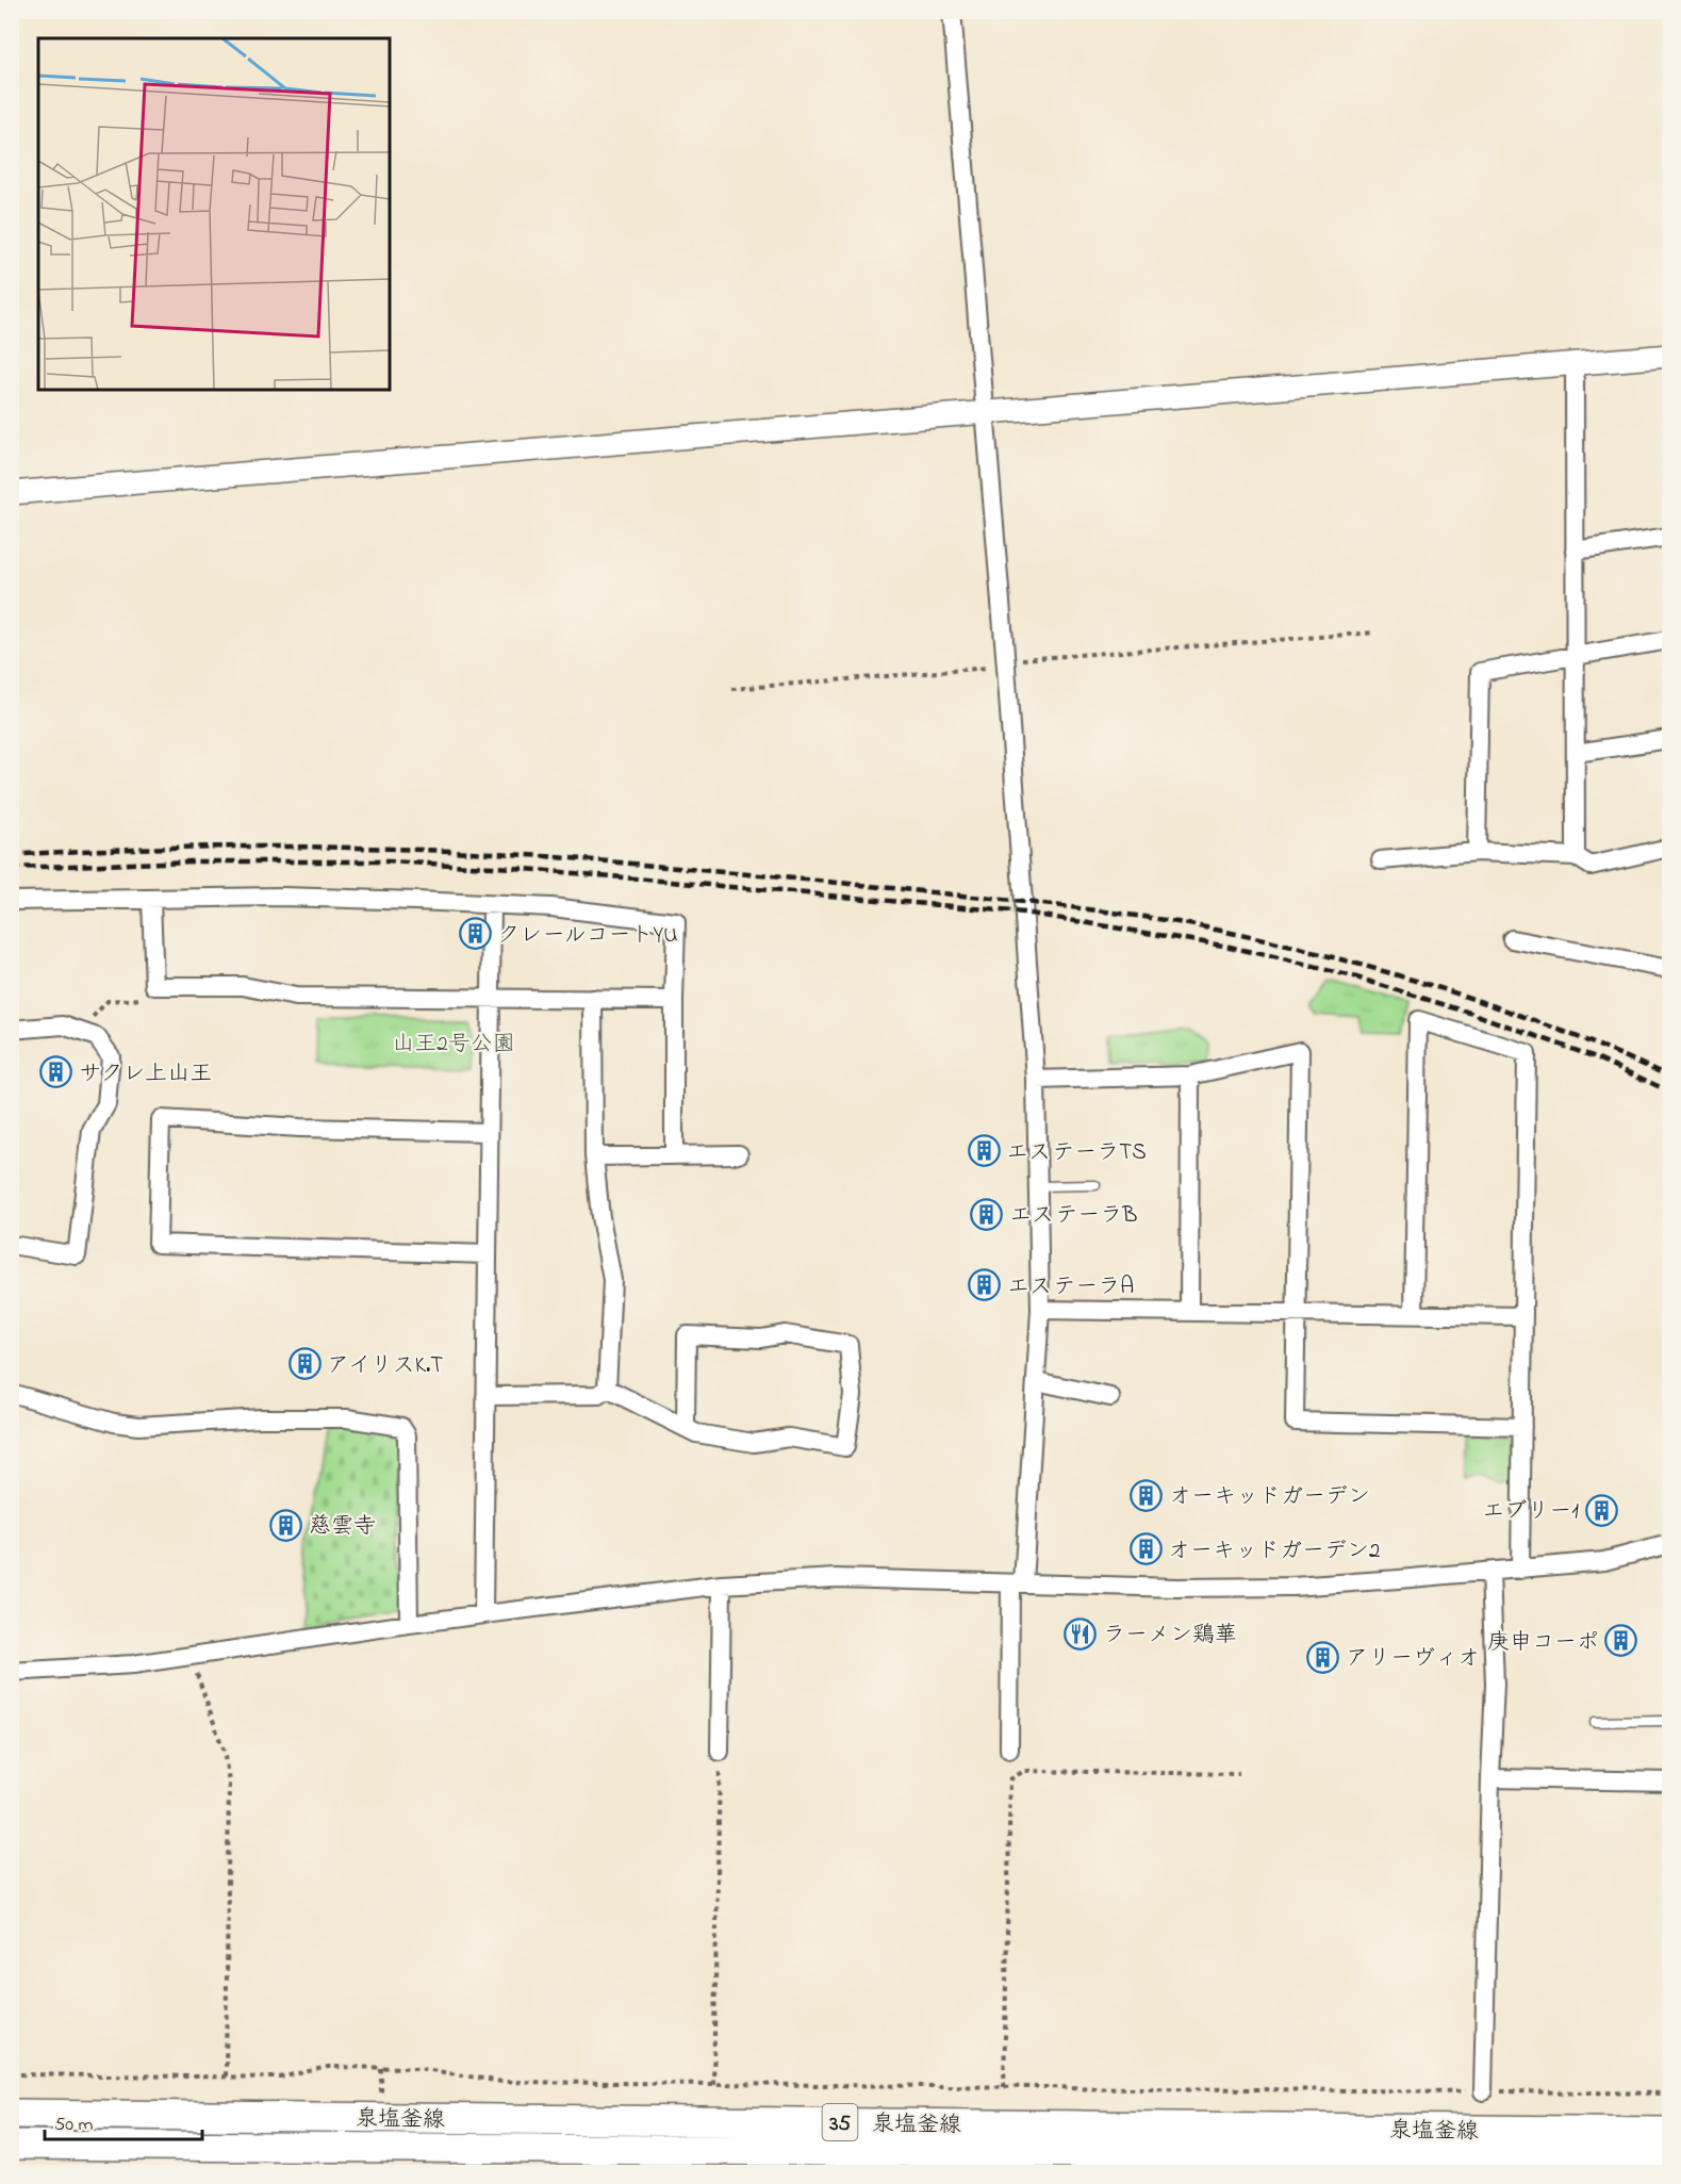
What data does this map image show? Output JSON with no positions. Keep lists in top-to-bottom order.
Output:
{
  "streets": {
    "main road": ["泉塩釜線", "35"]
  },
  "parks": ["山王2号公園"],
  "places": {
    "building": [
      "クレールコートYU",
      "サクレ上山王",
      "エステーラTS",
      "エステーラB",
      "エステーラA",
      "アイリスK.T",
      "オーキッドガーデン",
      "エブリー1",
      "慈雲寺",
      "オーキッドガーデン2",
      "庚申コーポ",
      "アリーヴィオ"
    ],
    "restaurant": ["ラーメン鶏華"]
  },
  "scale_bar": "50 m"
}
